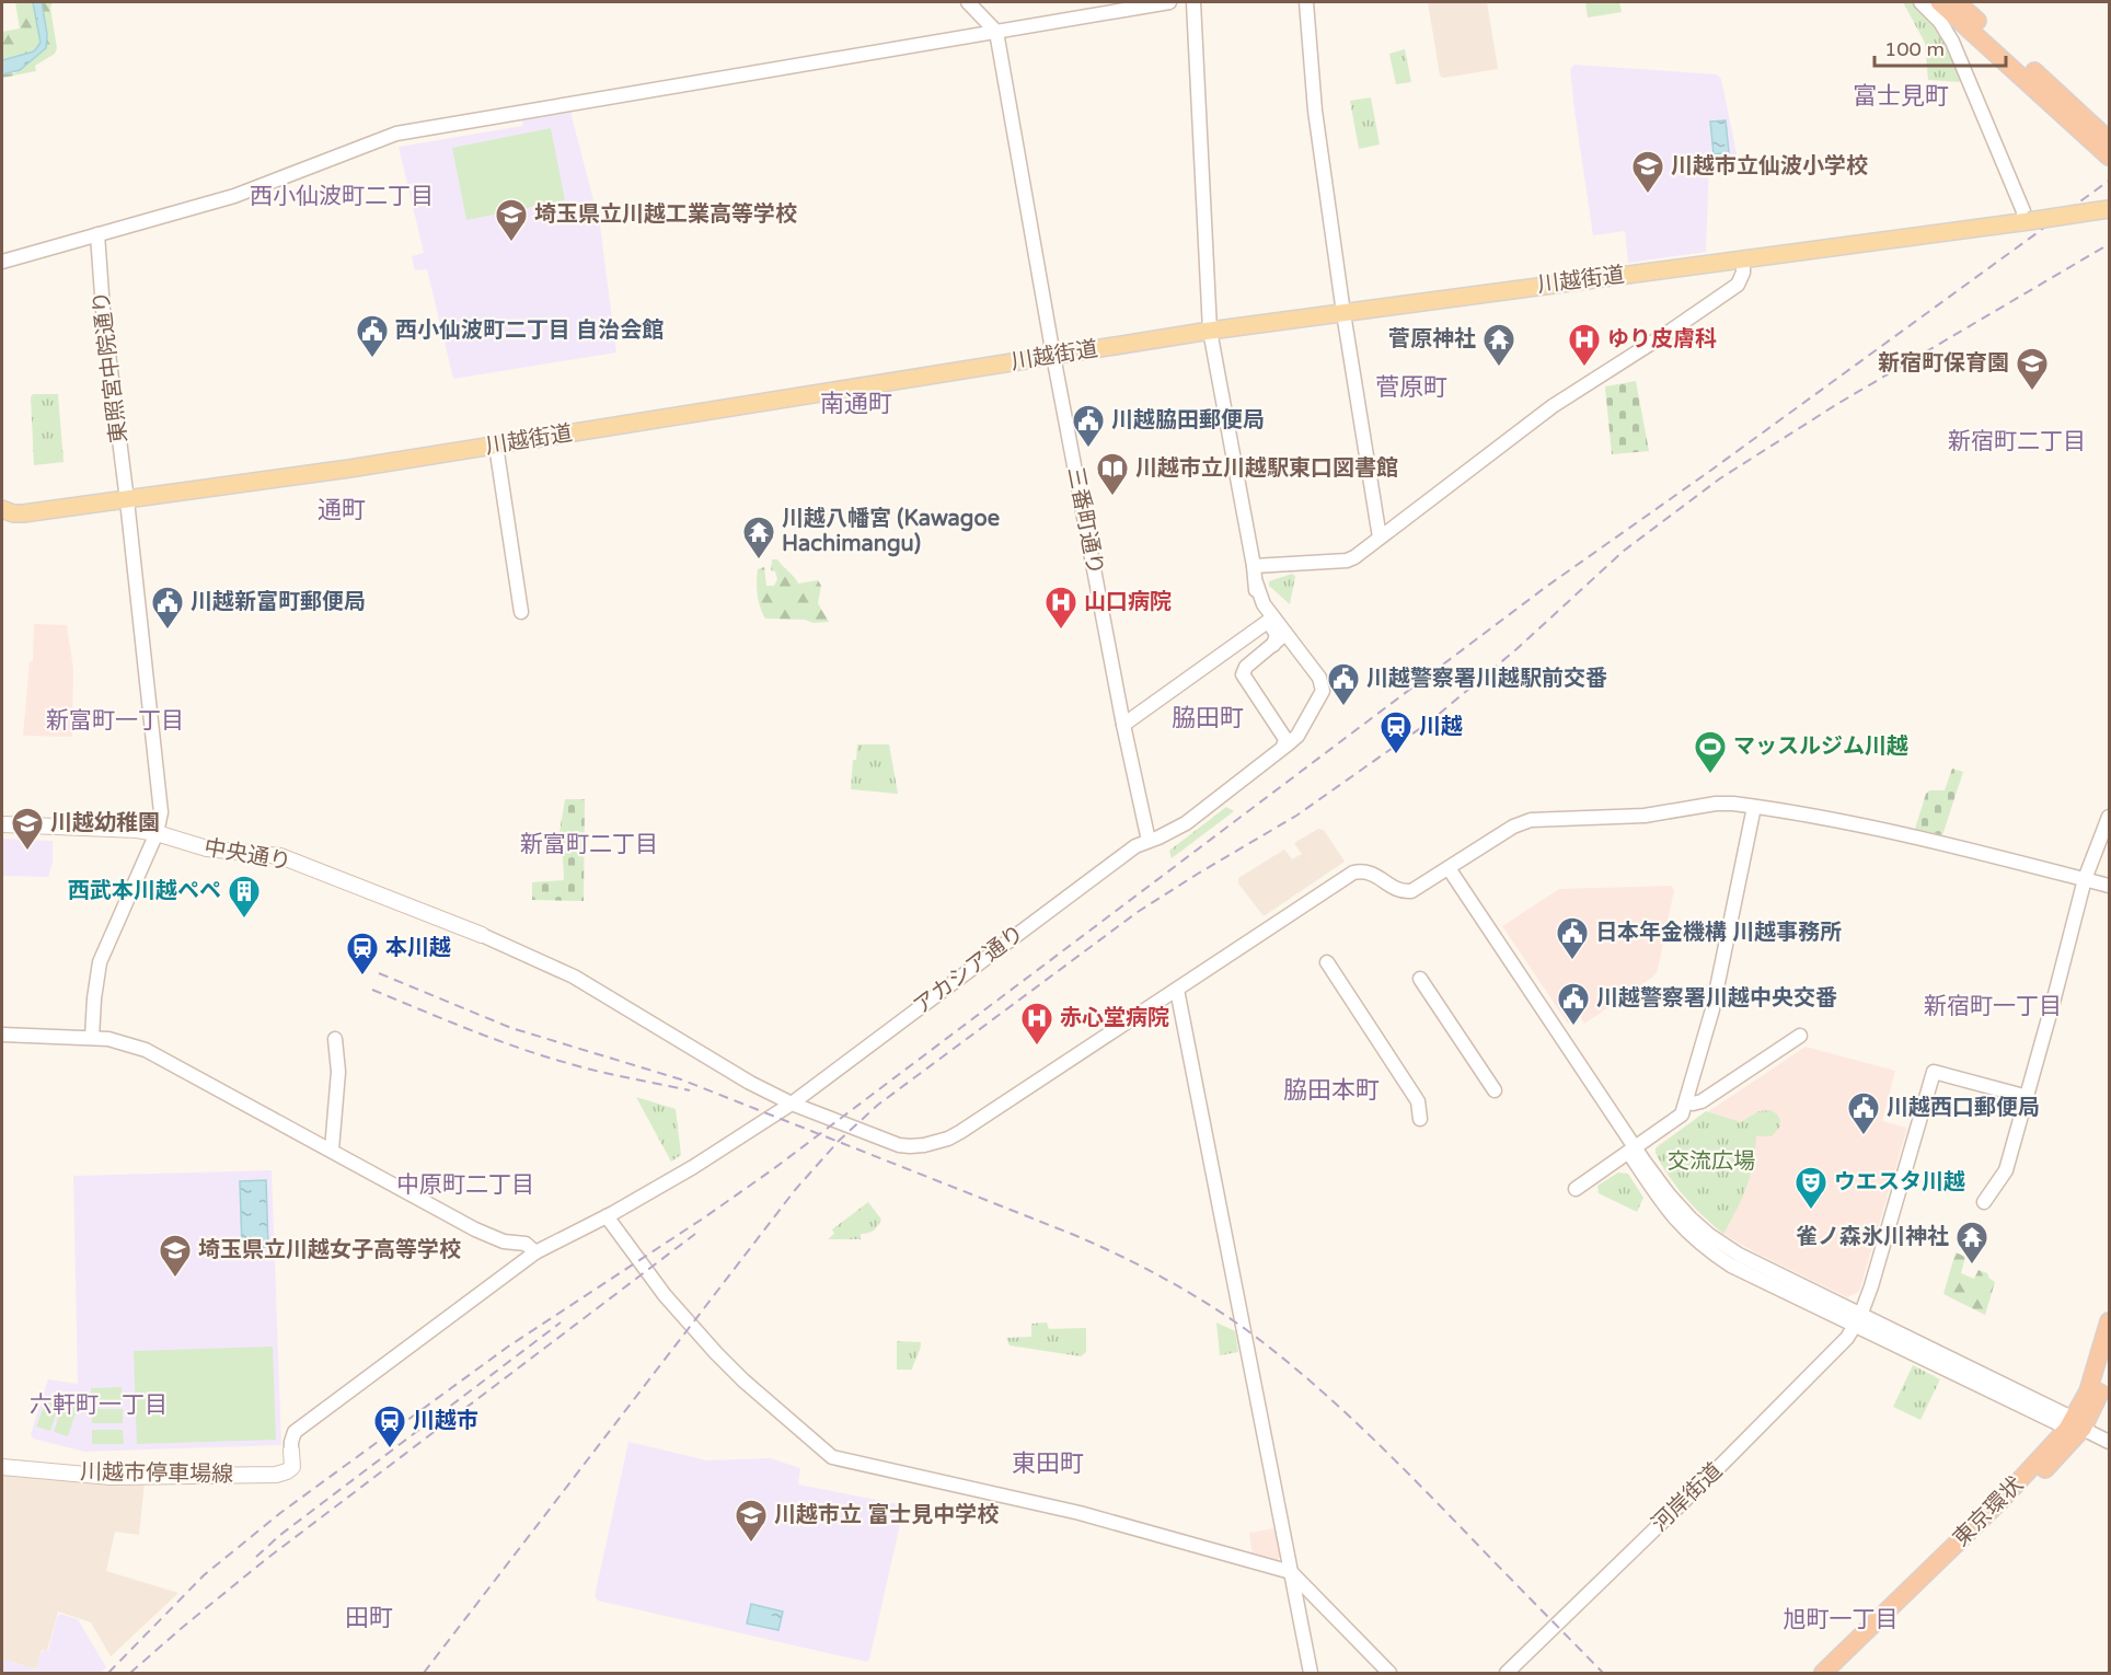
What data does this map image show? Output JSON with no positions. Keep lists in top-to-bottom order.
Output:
{
  "streets": {
    "highway": ["東京環状"],
    "main road": ["川越街道", "中央通り", "川越市停車場線"],
    "street": [
      "東照宮中院通り",
      "三番町通り",
      "アカシア通り",
      "河岸街道"
    ]
  },
  "crossings": [
    ["川越街道", "東照宮中院通り"],
    ["川越街道", "三番町通り"],
    ["東照宮中院通り", "中央通り"],
    ["三番町通り", "アカシア通り"],
    ["アカシア通り", "川越市停車場線"]
  ],
  "districts": [
    "富士見町",
    "西小仙波町二丁目",
    "菅原町",
    "南通町",
    "新宿町二丁目",
    "通町",
    "脇田町",
    "新富町一丁目",
    "新富町二丁目",
    "新宿町一丁目",
    "脇田本町",
    "中原町二丁目",
    "六軒町一丁目",
    "東田町",
    "田町",
    "旭町一丁目"
  ],
  "parks": ["交流広場"],
  "places": {
    "school or university": [
      "川越市立仙波小学校",
      "埼玉県立川越工業高等学校",
      "新宿町保育園",
      "川越幼稚園",
      "埼玉県立川越女子高等学校",
      "川越市立 富士見中学校"
    ],
    "public building": [
      "西小仙波町二丁目 自治会館",
      "川越脇田郵便局",
      "川越新富町郵便局",
      "川越警察署川越駅前交番",
      "日本年金機構 川越事務所",
      "川越警察署川越中央交番",
      "川越西口郵便局"
    ],
    "temple": ["菅原神社", "川越八幡宮 (Kawagoe Hachimangu)", "雀ノ森氷川神社"],
    "hospital": ["ゆり皮膚科", "山口病院", "赤心堂病院"],
    "library": ["川越市立川越駅東口図書館"],
    "station": ["川越", "本川越", "川越市"],
    "sports": ["マッスルジム川越"],
    "building": ["西武本川越ペペ"],
    "theatre": ["ウエスタ川越"]
  },
  "scale_bar": "100 m"
}
